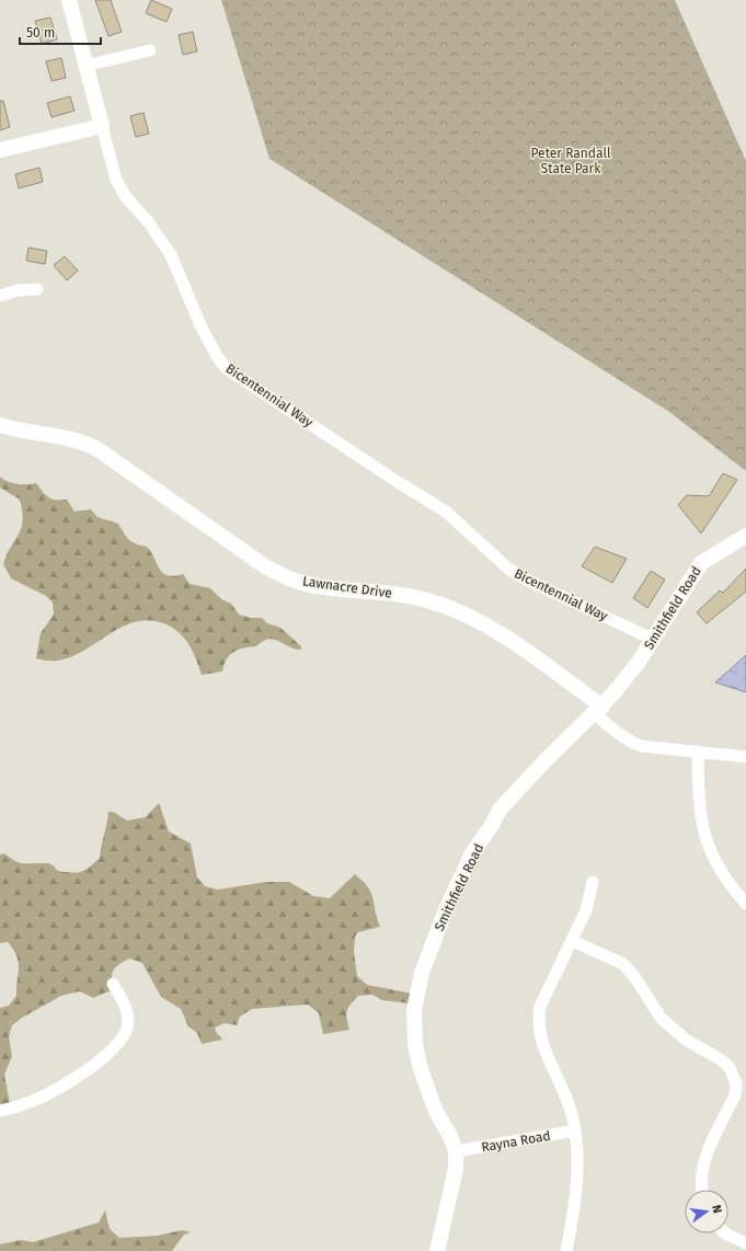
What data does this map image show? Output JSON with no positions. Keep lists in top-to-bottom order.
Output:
{
  "streets": {
    "street": [
      "Bicentennial Way",
      "Lawnacre Drive",
      "Smithfield Road",
      "Rayna Road"
    ]
  },
  "crossings": [
    ["Bicentennial Way", "Smithfield Road"],
    ["Lawnacre Drive", "Smithfield Road"],
    ["Smithfield Road", "Rayna Road"]
  ],
  "parks": ["Peter Randall State Park"],
  "scale_bar": "50 m",
  "north": "right"
}
